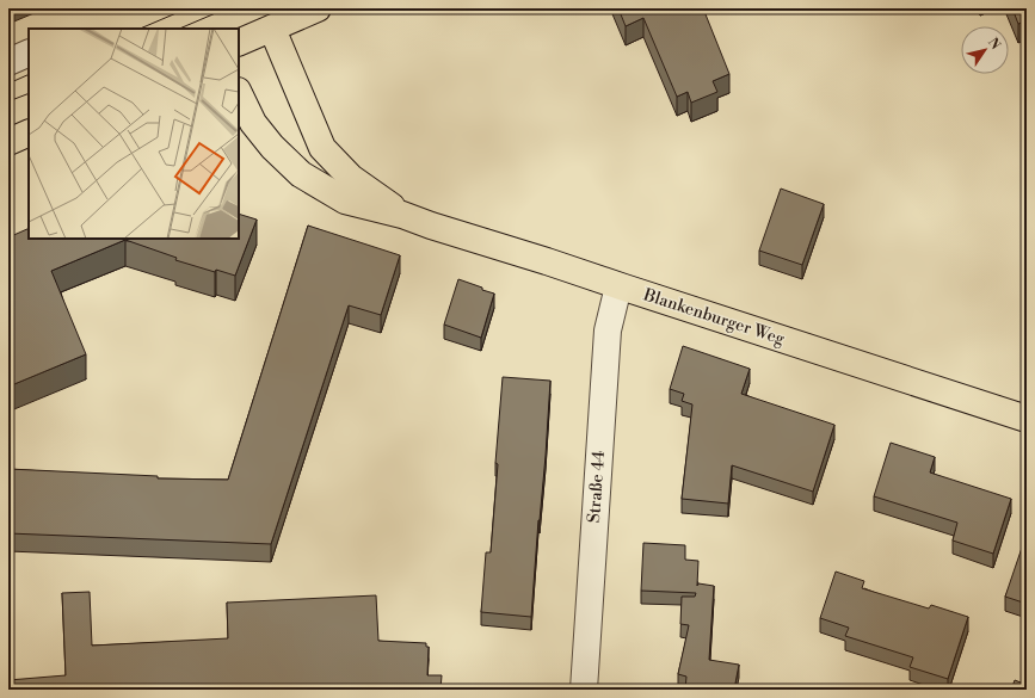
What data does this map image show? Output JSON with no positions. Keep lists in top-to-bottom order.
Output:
{
  "streets": {
    "main road": ["Blankenburger Weg"],
    "street": ["Straße 44"]
  },
  "crossings": [
    ["Blankenburger Weg", "Straße 44"]
  ],
  "north": "top right"
}
